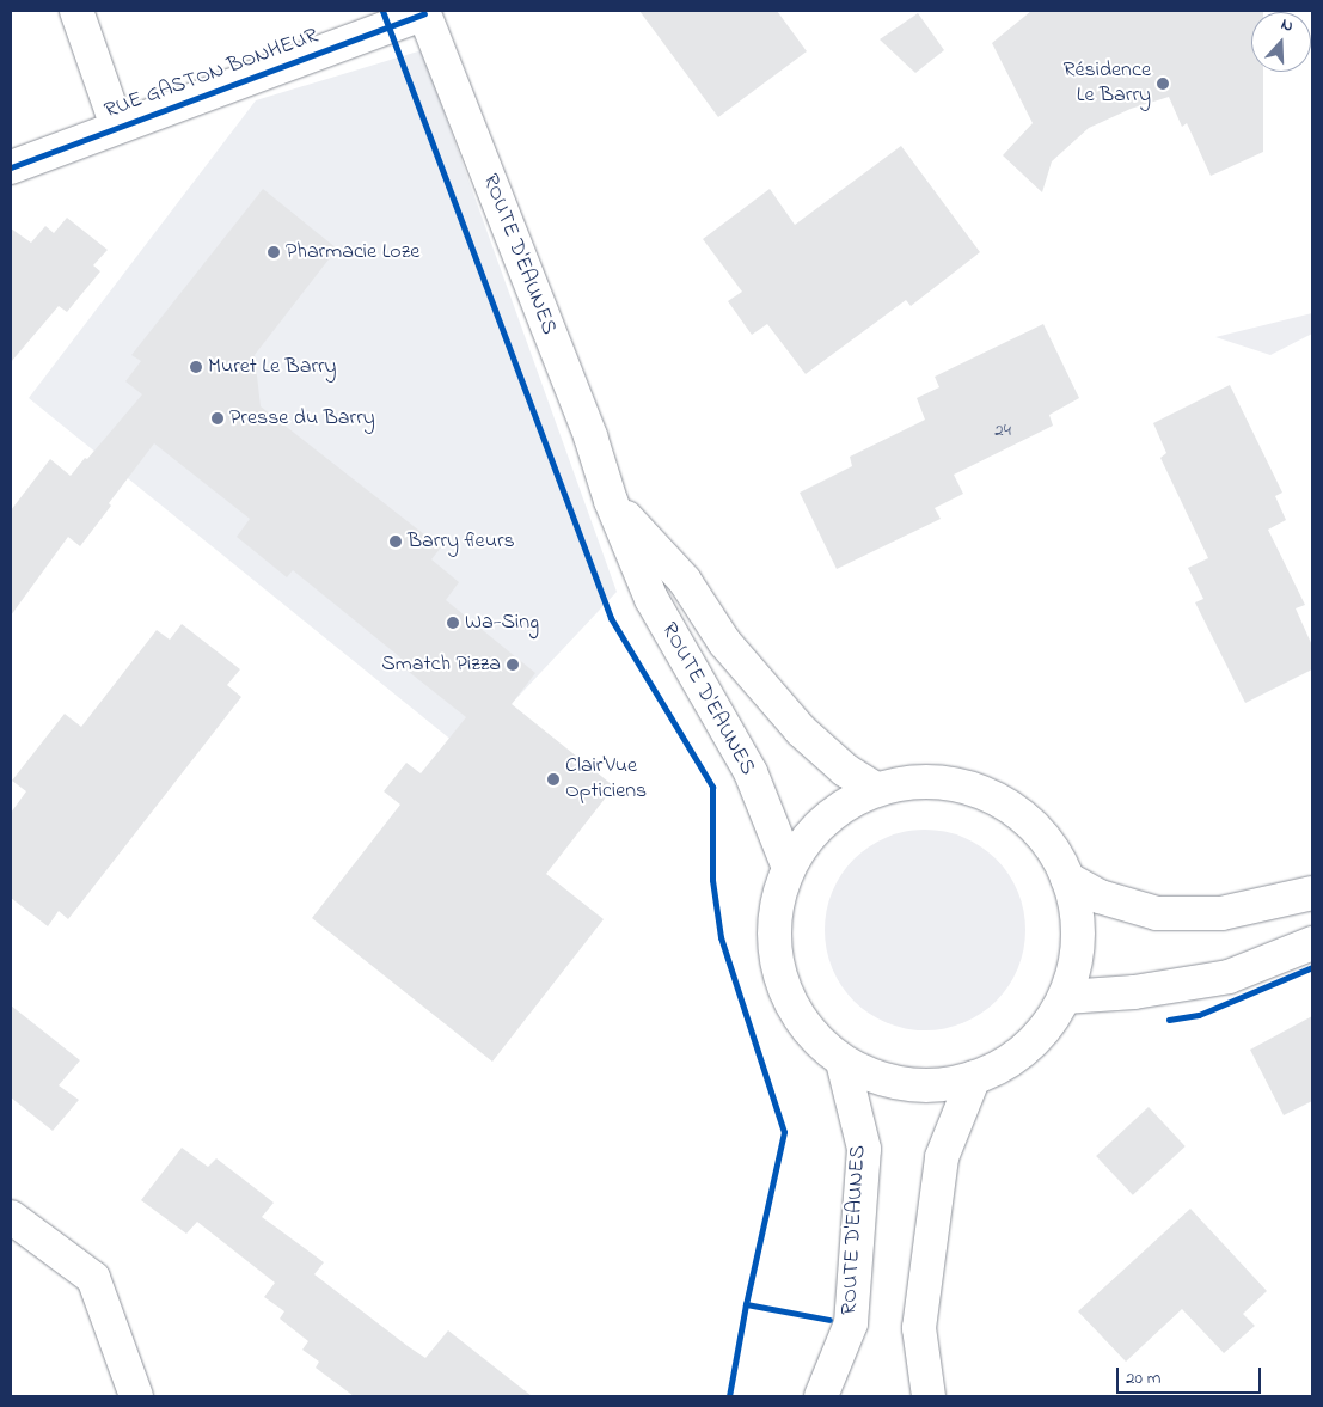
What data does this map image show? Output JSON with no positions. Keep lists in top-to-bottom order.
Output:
{
  "streets": {
    "main road": ["RUE GASTON BONHEUR", "ROUTE D'EAUNES"]
  },
  "crossings": [
    ["RUE GASTON BONHEUR", "ROUTE D'EAUNES"]
  ],
  "places": [
    "Résidence Le Barry",
    "Pharmacie Loze",
    "Muret Le Barry",
    "Presse du Barry",
    "Barry fleurs",
    "Wa-Sing",
    "Smatch Pizza",
    "Clair'Vue Opticiens"
  ],
  "house_numbers": ["24"],
  "scale_bar": "20 m",
  "north": "top"
}
